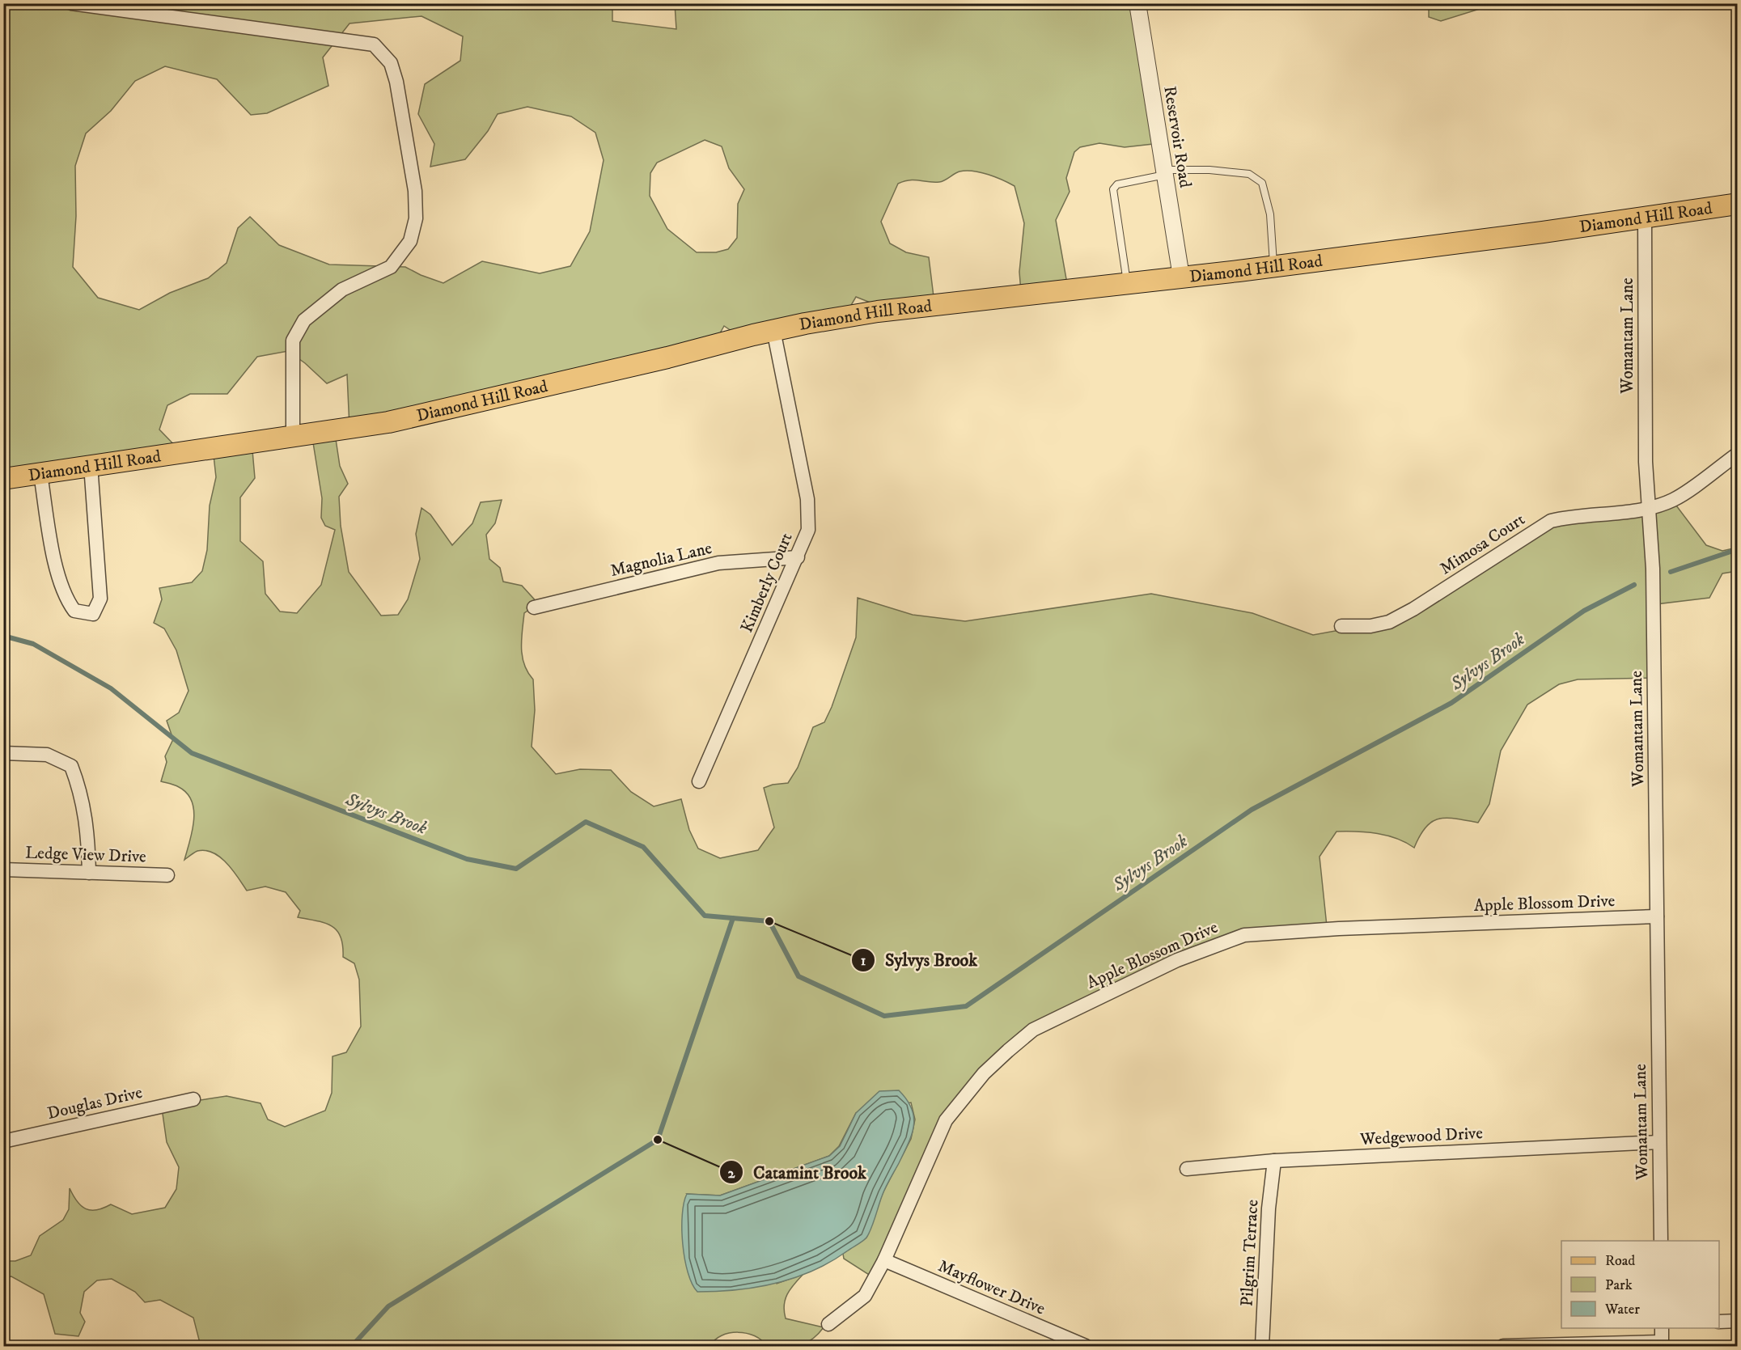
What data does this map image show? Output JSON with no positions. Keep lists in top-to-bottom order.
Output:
{
  "streets": {
    "main road": ["Diamond Hill Road"],
    "street": [
      "Reservoir Road",
      "Womantam Lane",
      "Mimosa Court",
      "Magnolia Lane",
      "Kimberly Court",
      "Ledge View Drive",
      "Apple Blossom Drive",
      "Douglas Drive",
      "Wedgewood Drive",
      "Pilgrim Terrace",
      "Mayflower Drive"
    ]
  },
  "crossings": [
    ["Reservoir Road", "Diamond Hill Road"],
    ["Diamond Hill Road", "Womantam Lane"],
    ["Diamond Hill Road", "Kimberly Court"],
    ["Womantam Lane", "Mimosa Court"],
    ["Womantam Lane", "Apple Blossom Drive"],
    ["Womantam Lane", "Wedgewood Drive"],
    ["Magnolia Lane", "Kimberly Court"],
    ["Apple Blossom Drive", "Mayflower Drive"],
    ["Wedgewood Drive", "Pilgrim Terrace"]
  ],
  "water": ["Sylvys Brook"],
  "places": ["Sylvys Brook", "Catamint Brook"],
  "legend": ["Road", "Park", "Water"]
}
